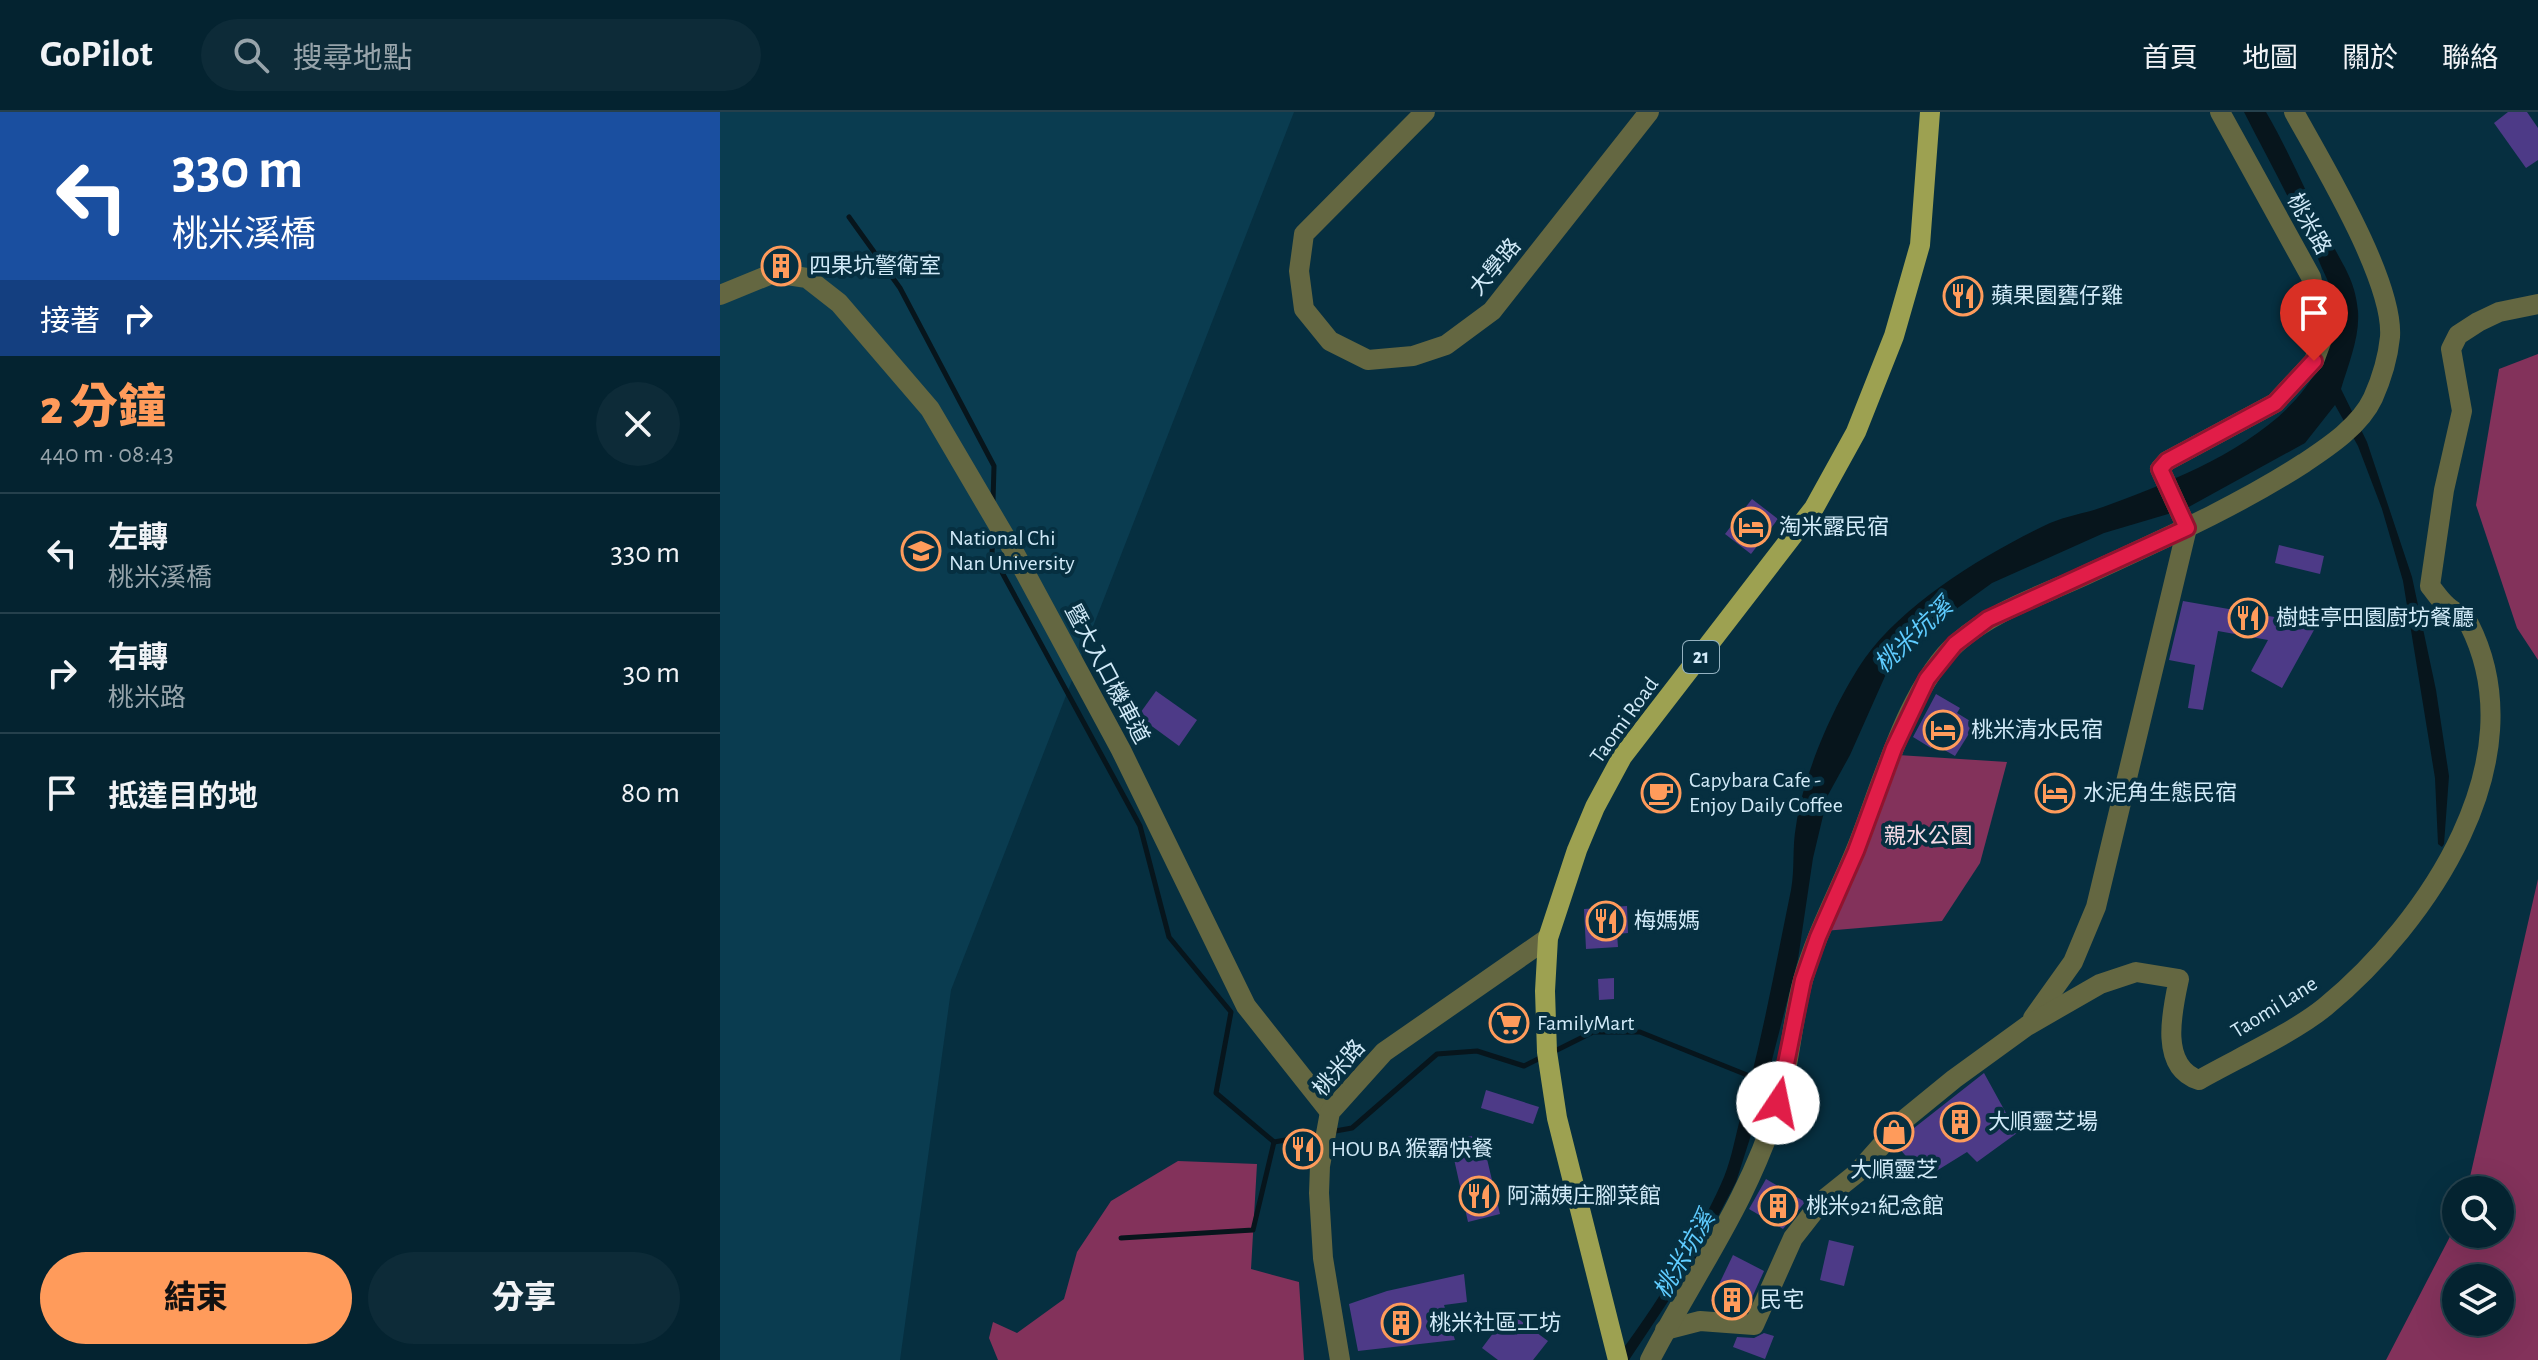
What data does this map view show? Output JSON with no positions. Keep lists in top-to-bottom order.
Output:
{
  "streets": {
    "main road": ["21", "Taomi Road"],
    "street": [
      "桃米路",
      "大學路",
      "暨大入口機車道",
      "Taomi Lane"
    ]
  },
  "crossings": [
    ["桃米路", "21"],
    ["桃米路", "暨大入口機車道"],
    ["桃米路", "Taomi Road"],
    ["21", "Taomi Road"]
  ],
  "water": ["桃米坑溪"],
  "parks": ["親水公園"],
  "places": {
    "building": [
      "四果坑警衛室",
      "大順靈芝場",
      "桃米921紀念館",
      "民宅",
      "桃米社區工坊"
    ],
    "restaurant": [
      "蘋果園甕仔雞",
      "樹蛙亭田園廚坊餐廳",
      "梅媽媽",
      "HOU BA 猴霸快餐",
      "阿滿姨庄腳菜館"
    ],
    "hotel": ["淘米露民宿", "桃米清水民宿", "水泥角生態民宿"],
    "school or university": ["National Chi Nan University"],
    "cafe": ["Capybara Cafe - Enjoy Daily Coffee"],
    "supermarket": ["FamilyMart"],
    "shop": ["大順靈芝"]
  },
  "page": {
    "header": "GoPilot",
    "search": "搜尋地點",
    "nav": [
      "首頁",
      "地圖",
      "關於",
      "聯絡"
    ],
    "turn": ["330 m", "桃米溪橋"],
    "then": "接著",
    "heading": ["2 分鐘", "440 m · 08:43"],
    "list": [
      {
        "name": "左轉",
        "note": "桃米溪橋",
        "value": "330 m"
      },
      {
        "name": "右轉",
        "note": "桃米路",
        "value": "30 m"
      },
      {
        "name": "抵達目的地",
        "value": "80 m"
      }
    ],
    "buttons": ["結束", "分享"]
  }
}
